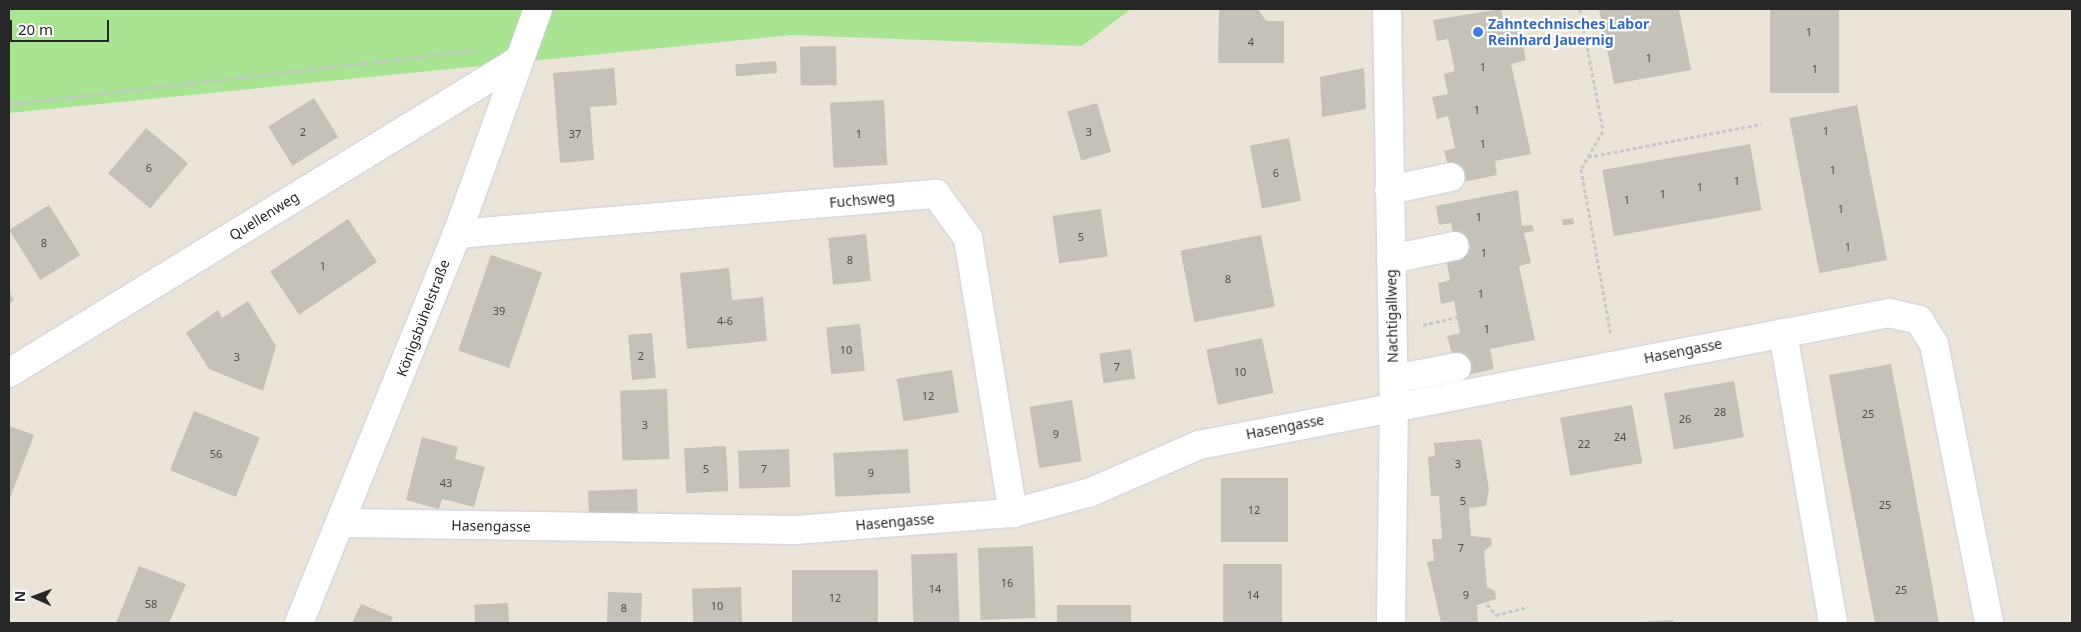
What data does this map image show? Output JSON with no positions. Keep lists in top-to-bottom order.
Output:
{
  "streets": {
    "street": [
      "Fuchsweg",
      "Quellenweg",
      "Nachtigallweg",
      "Königsbühelstraße",
      "Hasengasse"
    ]
  },
  "crossings": [
    ["Fuchsweg", "Königsbühelstraße"],
    ["Fuchsweg", "Hasengasse"],
    ["Quellenweg", "Königsbühelstraße"],
    ["Nachtigallweg", "Hasengasse"],
    ["Königsbühelstraße", "Hasengasse"]
  ],
  "places": ["Zahntechnisches Labor Reinhard Jauernig"],
  "house_numbers": [
    "1",
    "4",
    "1",
    "1",
    "1",
    "1",
    "1",
    "2",
    "3",
    "37",
    "1",
    "1",
    "6",
    "1",
    "6",
    "1",
    "1",
    "1",
    "1",
    "1",
    "1",
    "5",
    "8",
    "1",
    "1",
    "8",
    "1",
    "8",
    "1",
    "39",
    "4-6",
    "1",
    "10",
    "2",
    "3",
    "7",
    "10",
    "12",
    "28",
    "25",
    "26",
    "3",
    "9",
    "24",
    "22",
    "56",
    "3",
    "5",
    "7",
    "9",
    "43",
    "5",
    "25",
    "12",
    "7",
    "16",
    "14",
    "25",
    "14",
    "9",
    "12",
    "58",
    "10",
    "8"
  ],
  "scale_bar": "20 m",
  "north": "left"
}
